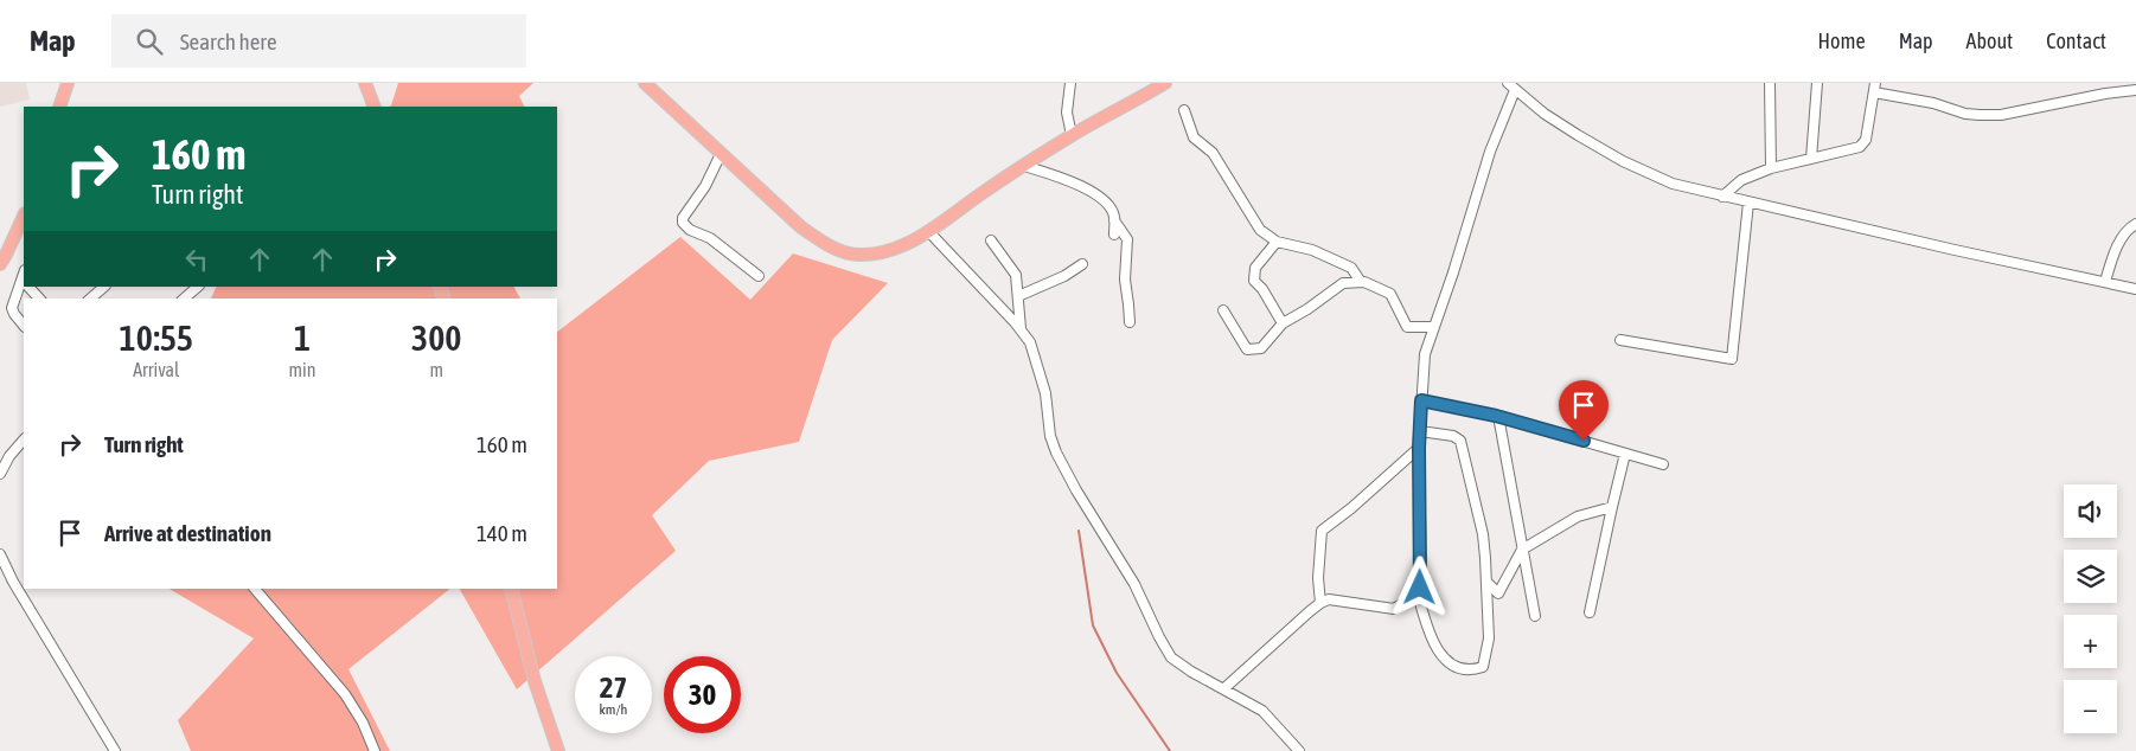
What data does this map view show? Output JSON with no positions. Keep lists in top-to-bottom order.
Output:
{
  "page": {
    "header": "Map",
    "search": "Search here",
    "nav": [
      "Home",
      "Map",
      "About",
      "Contact"
    ],
    "turn": ["160 m", "Turn right"],
    "eta": [
      "10:55",
      "Arrival",
      "1",
      "min",
      "300",
      "m"
    ],
    "list": [
      {
        "name": "Turn right",
        "value": "160 m"
      },
      {
        "name": "Arrive at destination",
        "value": "140 m"
      }
    ],
    "map_buttons": ["+", "−"],
    "speed": "27 km/h",
    "limit": "30"
  }
}
